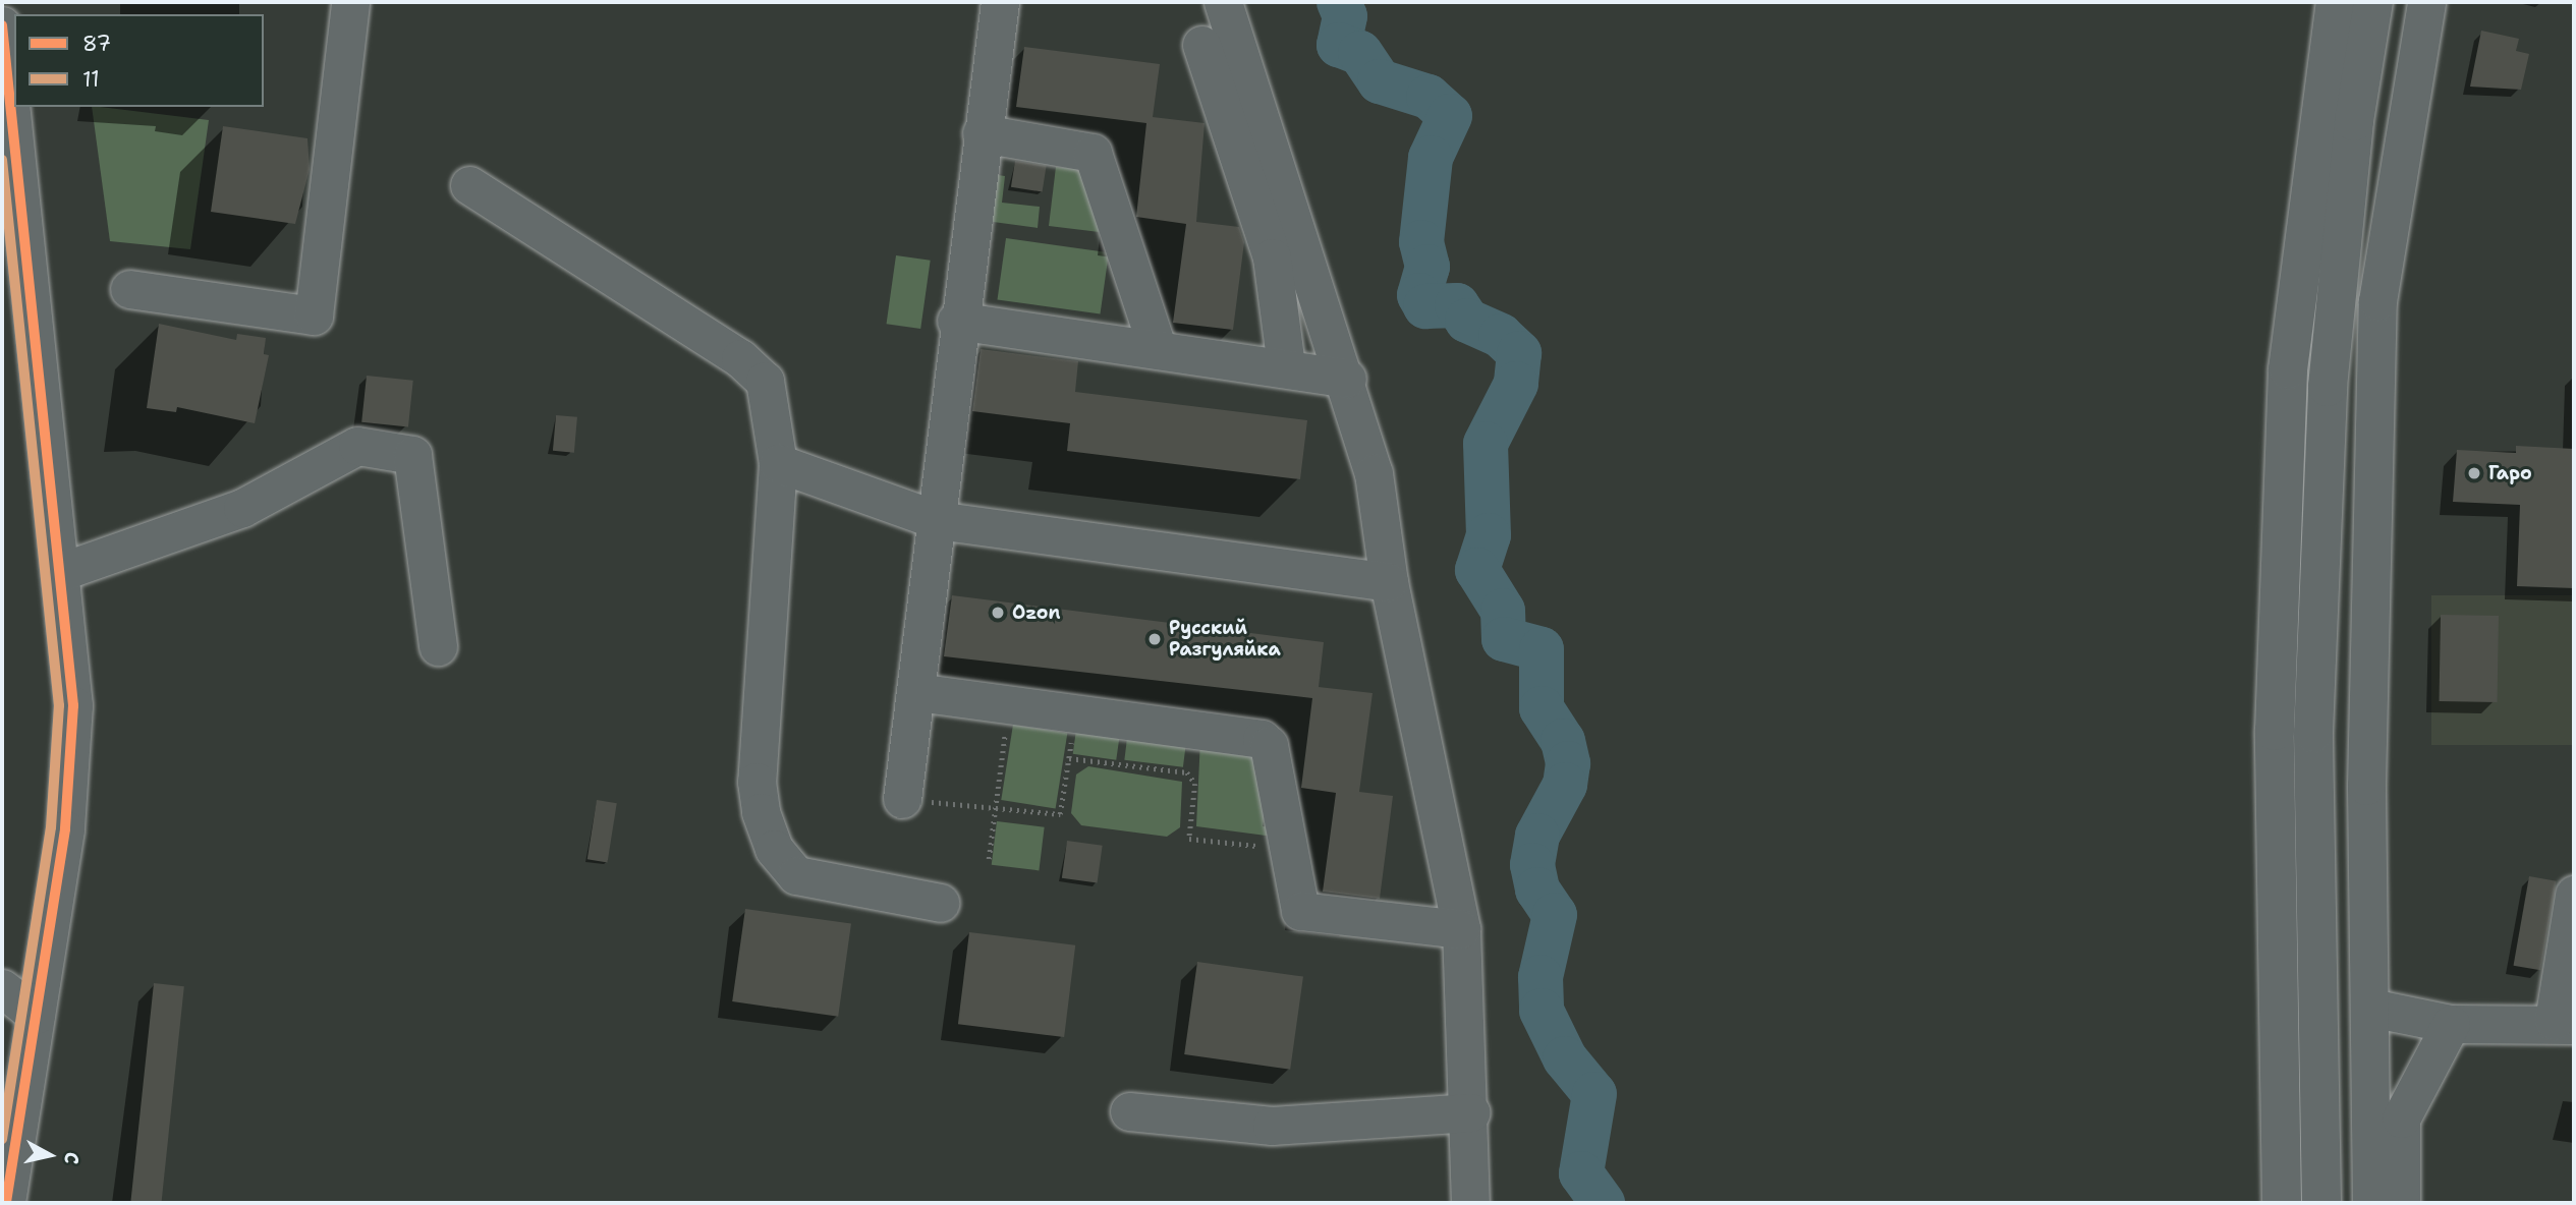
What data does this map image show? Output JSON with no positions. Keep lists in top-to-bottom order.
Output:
{
  "places": ["Гаро", "Ozon", "Русский Разгуляйка"],
  "lines": ["transit line 87", "transit line 11"],
  "legend": ["87", "11"],
  "north": "right"
}
